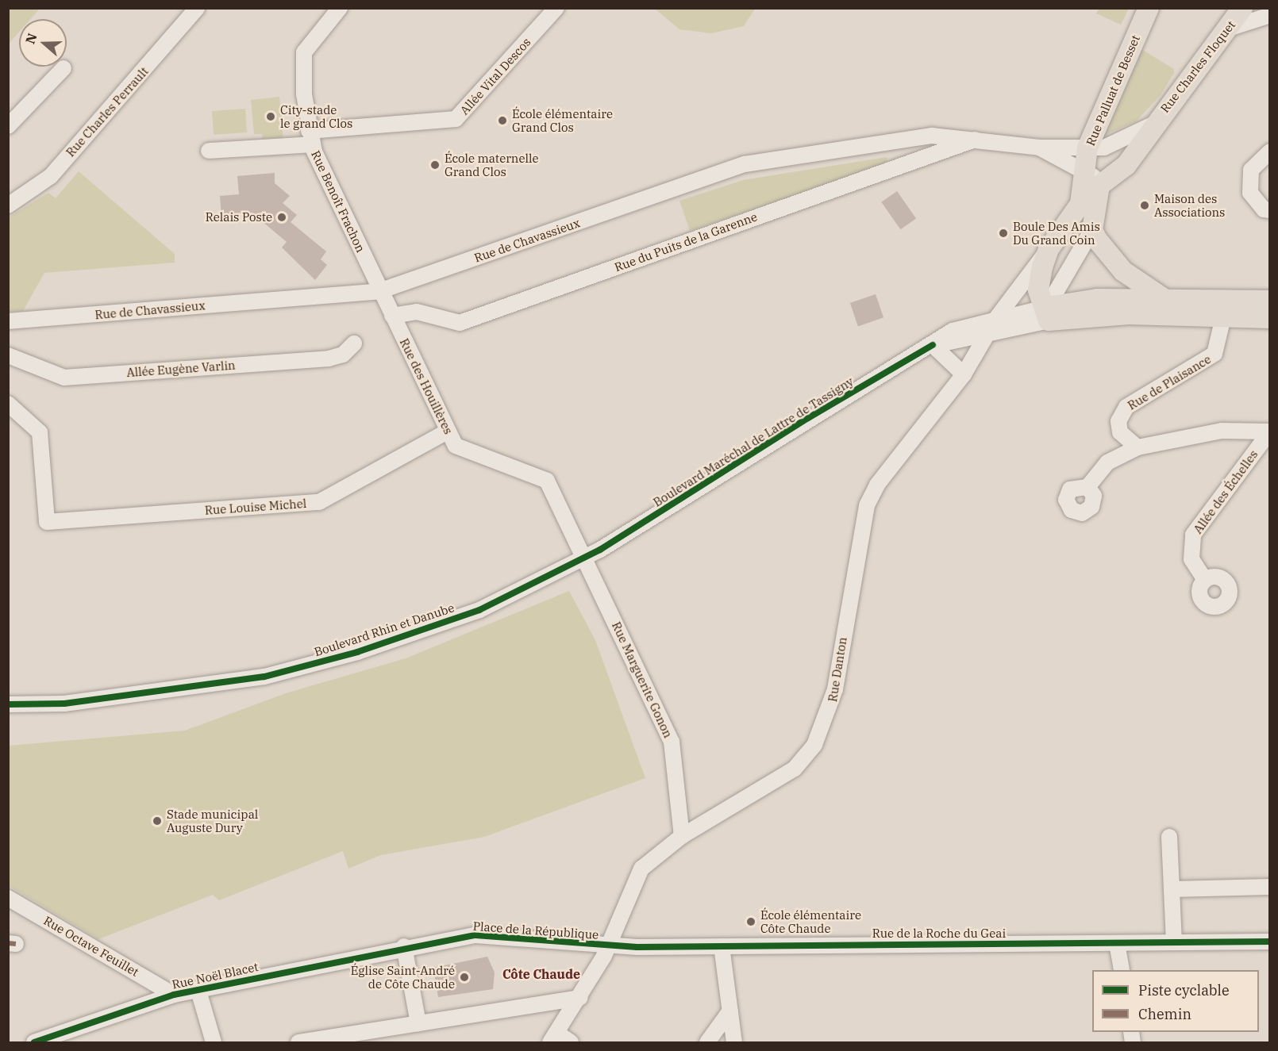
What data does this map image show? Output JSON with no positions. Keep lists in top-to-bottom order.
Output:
{
  "streets": {
    "main road": ["Rue Charles Floquet", "Rue Palluat de Besset", "Boulevard Maréchal de Lattre de Tassigny"],
    "street": [
      "Allée Vital Descos",
      "Rue Charles Perrault",
      "Rue Benoît Frachon",
      "Rue de Chavassieux",
      "Rue du Puits de la Garenne",
      "Allée Eugène Varlin",
      "Rue de Plaisance",
      "Rue des Houillères",
      "Allée des Échelles",
      "Rue Louise Michel",
      "Boulevard Rhin et Danube",
      "Rue Danton",
      "Rue Marguerite Gonon",
      "Place de la République",
      "Rue de la Roche du Geai",
      "Rue Octave Feuillet",
      "Rue Noël Blacet"
    ]
  },
  "crossings": [
    ["Rue Charles Floquet", "Rue Palluat de Besset"],
    ["Rue Charles Floquet", "Rue de Chavassieux"],
    ["Allée Vital Descos", "Rue Benoît Frachon"],
    ["Rue Palluat de Besset", "Rue de Chavassieux"],
    ["Rue Palluat de Besset", "Rue Danton"],
    ["Rue Benoît Frachon", "Rue de Chavassieux"],
    ["Rue Benoît Frachon", "Rue des Houillères"],
    ["Rue de Chavassieux", "Rue du Puits de la Garenne"],
    ["Rue de Chavassieux", "Rue des Houillères"],
    ["Rue du Puits de la Garenne", "Rue des Houillères"],
    ["Rue de Plaisance", "Boulevard Maréchal de Lattre de Tassigny"],
    ["Rue des Houillères", "Boulevard Maréchal de Lattre de Tassigny"],
    ["Rue des Houillères", "Rue Louise Michel"],
    ["Rue des Houillères", "Boulevard Rhin et Danube"],
    ["Rue des Houillères", "Rue Marguerite Gonon"],
    ["Boulevard Maréchal de Lattre de Tassigny", "Boulevard Rhin et Danube"],
    ["Boulevard Maréchal de Lattre de Tassigny", "Rue Danton"],
    ["Boulevard Maréchal de Lattre de Tassigny", "Rue Marguerite Gonon"],
    ["Boulevard Rhin et Danube", "Rue Marguerite Gonon"],
    ["Rue Danton", "Rue Marguerite Gonon"],
    ["Rue Danton", "Place de la République"],
    ["Rue Danton", "Rue de la Roche du Geai"],
    ["Place de la République", "Rue de la Roche du Geai"],
    ["Place de la République", "Rue Noël Blacet"],
    ["Rue Octave Feuillet", "Rue Noël Blacet"]
  ],
  "districts": ["Côte Chaude"],
  "places": [
    "City-stade le grand Clos",
    "École élémentaire Grand Clos",
    "École maternelle Grand Clos",
    "Maison des Associations",
    "Relais Poste",
    "Boule Des Amis Du Grand Coin",
    "Stade municipal Auguste Dury",
    "École élémentaire Côte Chaude",
    "Église Saint-André de Côte Chaude"
  ],
  "legend": ["Piste cyclable", "Chemin"],
  "north": "left"
}
